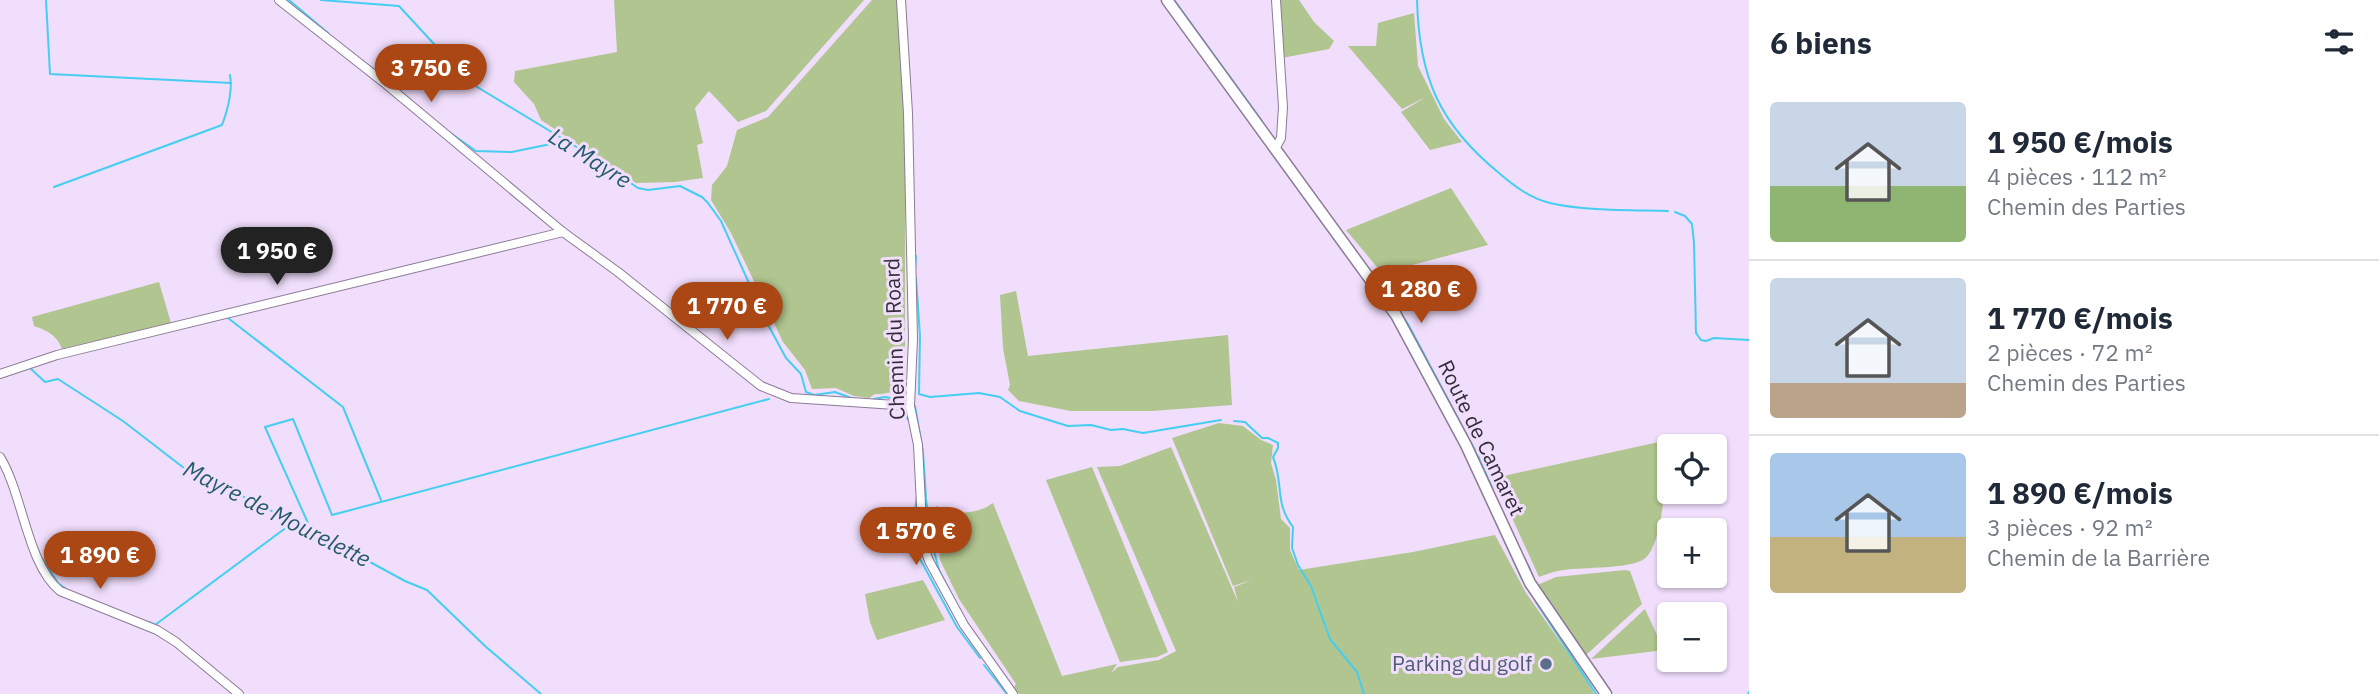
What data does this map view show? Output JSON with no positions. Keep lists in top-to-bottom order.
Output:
{
  "streets": {
    "main road": ["Route de Camaret"],
    "street": ["Chemin du Roard"]
  },
  "water": ["La Mayre", "Mayre de Mourelette"],
  "places": ["Parking du golf"],
  "page": {
    "heading": "6 biens",
    "price": [
      "3 750 €",
      "1 950 €",
      "1 280 €",
      "1 770 €",
      "1 570 €",
      "1 890 €"
    ],
    "list": [
      {
        "name": "1 950 €/mois",
        "note": "4 pièces · 112 m² · Chemin des Parties"
      },
      {
        "name": "1 770 €/mois",
        "note": "2 pièces · 72 m² · Chemin des Parties"
      },
      {
        "name": "1 890 €/mois",
        "note": "3 pièces · 92 m² · Chemin de la Barrière"
      }
    ],
    "map_buttons": ["+", "−"]
  }
}
